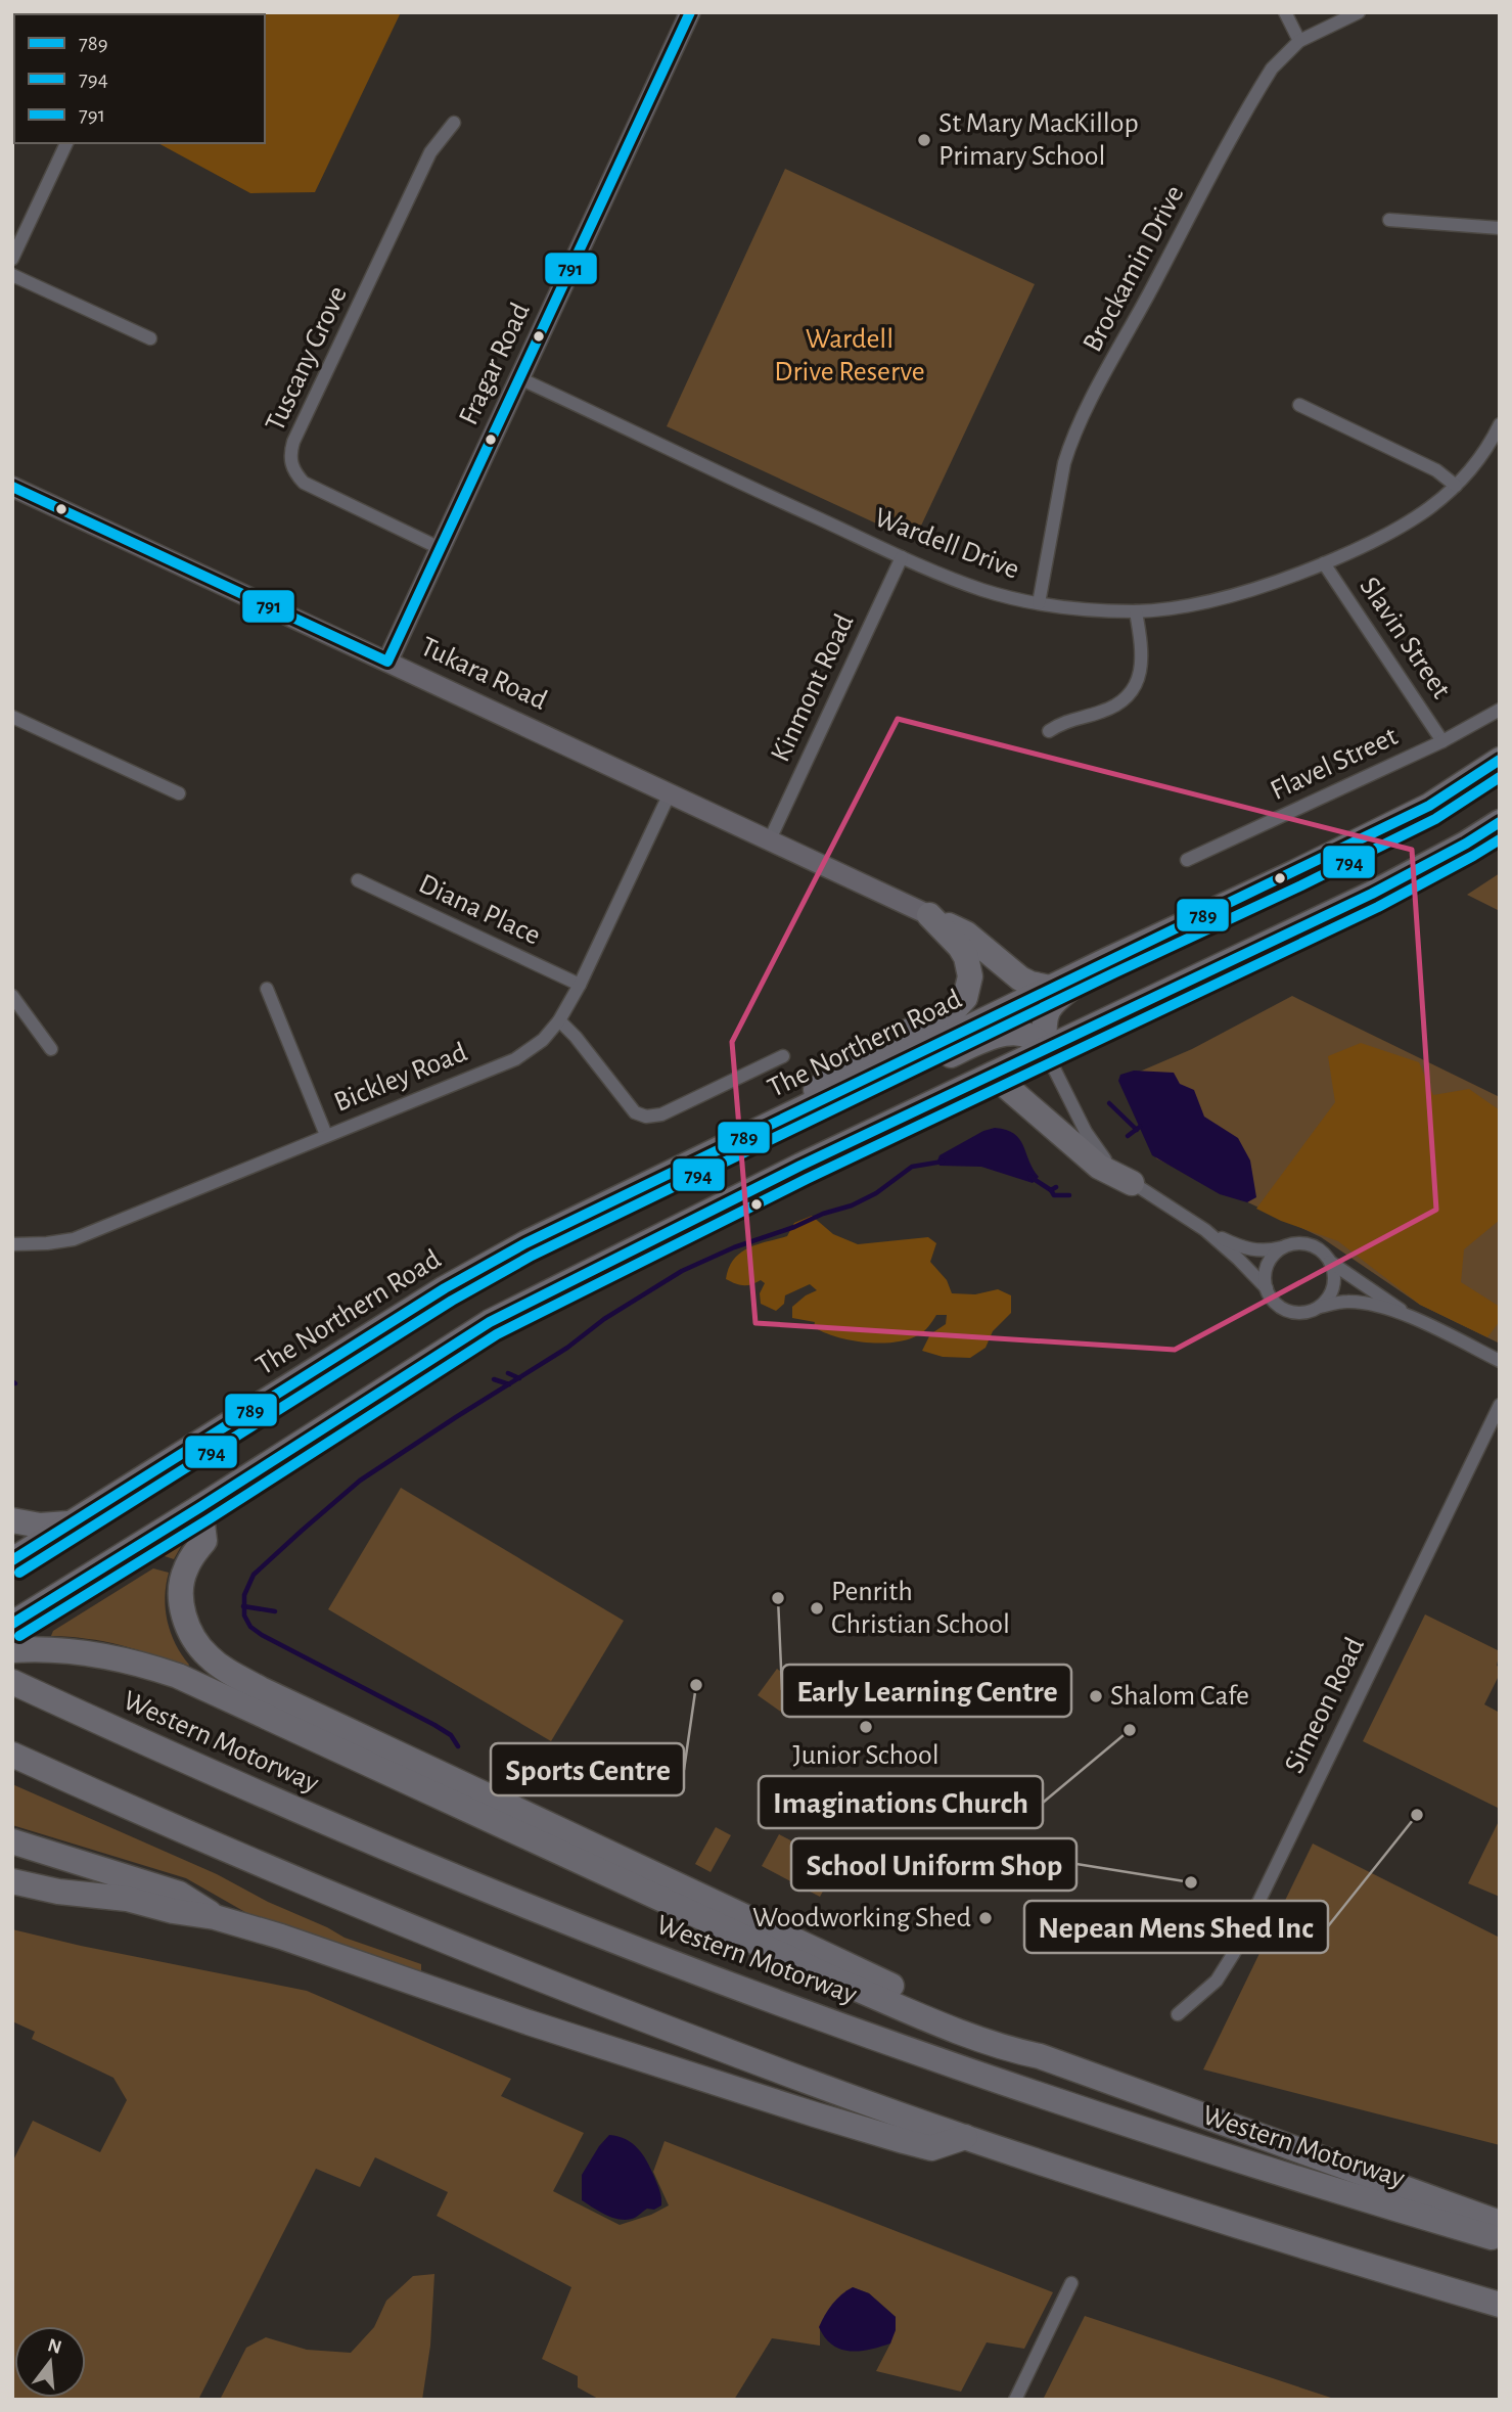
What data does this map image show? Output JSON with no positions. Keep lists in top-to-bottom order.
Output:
{
  "streets": {
    "highway": ["The Northern Road", "Western Motorway"],
    "street": [
      "Brockamin Drive",
      "Tuscany Grove",
      "Fragar Road",
      "Wardell Drive",
      "Slavin Street",
      "Tukara Road",
      "Kinmont Road",
      "Flavel Street",
      "Diana Place",
      "Bickley Road",
      "Simeon Road"
    ]
  },
  "crossings": [
    ["Brockamin Drive", "Wardell Drive"],
    ["Tuscany Grove", "Fragar Road"],
    ["Fragar Road", "Wardell Drive"],
    ["Fragar Road", "Tukara Road"],
    ["Wardell Drive", "Slavin Street"],
    ["Wardell Drive", "Kinmont Road"],
    ["Slavin Street", "Flavel Street"],
    ["Tukara Road", "Kinmont Road"],
    ["Tukara Road", "Bickley Road"],
    ["Diana Place", "Bickley Road"]
  ],
  "parks": ["Wardell Drive Reserve"],
  "places": [
    "St Mary MacKillop Primary School",
    "Early Learning Centre",
    "Penrith Christian School",
    "Sports Centre",
    "Shalom Cafe",
    "Junior School",
    "Imaginations Church",
    "Nepean Mens Shed Inc",
    "School Uniform Shop",
    "Woodworking Shed"
  ],
  "lines": ["transit line 791", "transit line 789", "transit line 794"],
  "legend": ["789", "794", "791"],
  "north": "top"
}
